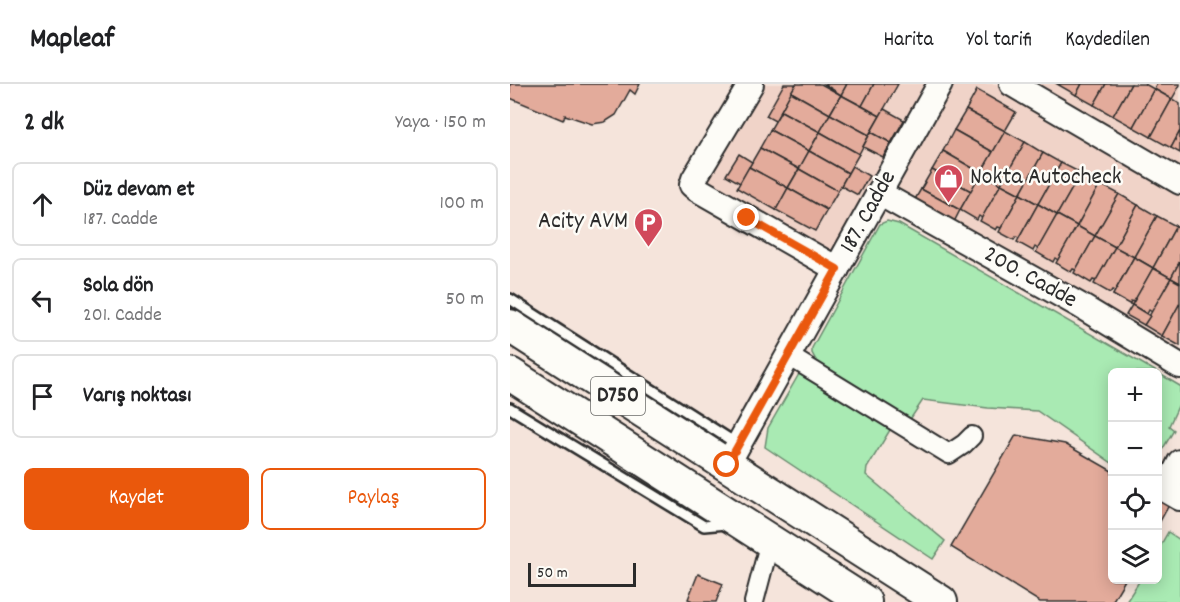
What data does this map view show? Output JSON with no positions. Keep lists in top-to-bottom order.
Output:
{
  "streets": {
    "highway": ["D750"],
    "street": ["187. Cadde", "200. Cadde"]
  },
  "crossings": [
    ["187. Cadde", "200. Cadde"],
    ["187. Cadde", "D750"]
  ],
  "places": {
    "shop": ["Nokta Autocheck"],
    "parking": ["Acity AVM"]
  },
  "scale_bar": "50 m",
  "page": {
    "header": "Mapleaf",
    "nav": ["Harita", "Yol tarifi", "Kaydedilen"],
    "heading": ["2 dk", "Yaya · 150 m"],
    "list": [
      ["Düz devam et", "187. Cadde", "100 m"],
      ["Sola dön", "201. Cadde", "50 m"],
      "Varış noktası"
    ],
    "map_buttons": ["+", "−"],
    "buttons": ["Kaydet", "Paylaş"],
    "scale": "50 m"
  }
}
